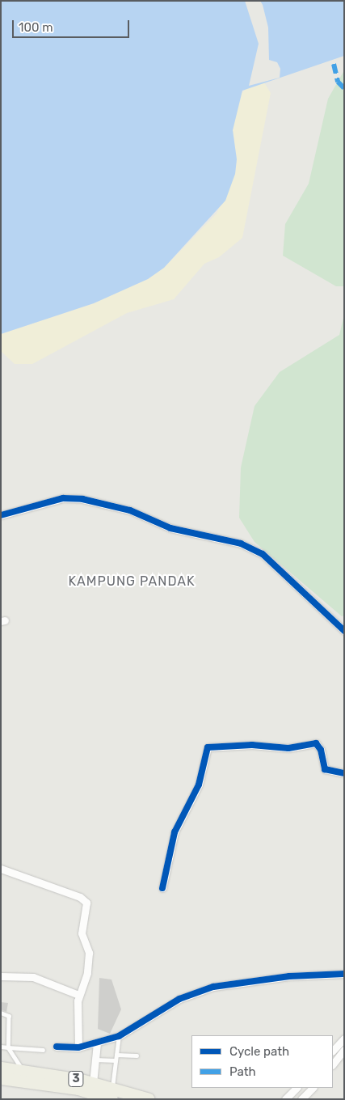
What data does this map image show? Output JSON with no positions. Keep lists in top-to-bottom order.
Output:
{
  "streets": {
    "highway": ["3"]
  },
  "districts": ["KAMPUNG PANDAK"],
  "legend": ["Cycle path", "Path"],
  "scale_bar": "100 m"
}
